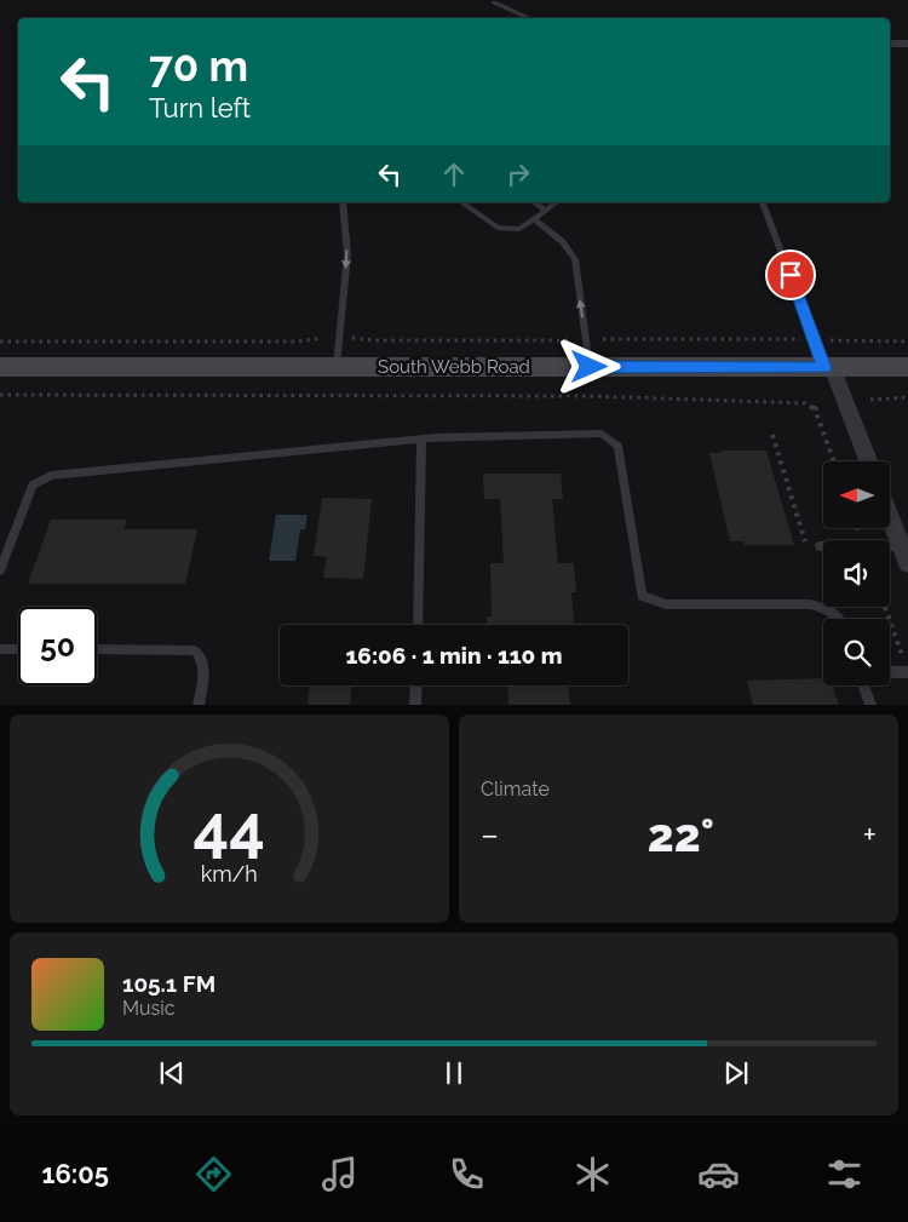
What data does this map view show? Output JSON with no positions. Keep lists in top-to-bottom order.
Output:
{
  "streets": {
    "main road": ["South Webb Road"]
  },
  "north": "left",
  "page": {
    "turn": ["70 m", "Turn left"],
    "limit": "50",
    "trip": "16:06 · 1 min · 110 m",
    "tile": "Climate",
    "heat": ["−", "22°", "+"],
    "song": ["105.1 FM", "Music"],
    "tabs": "16:05",
    "gauge": ["44", "km/h"]
  }
}
